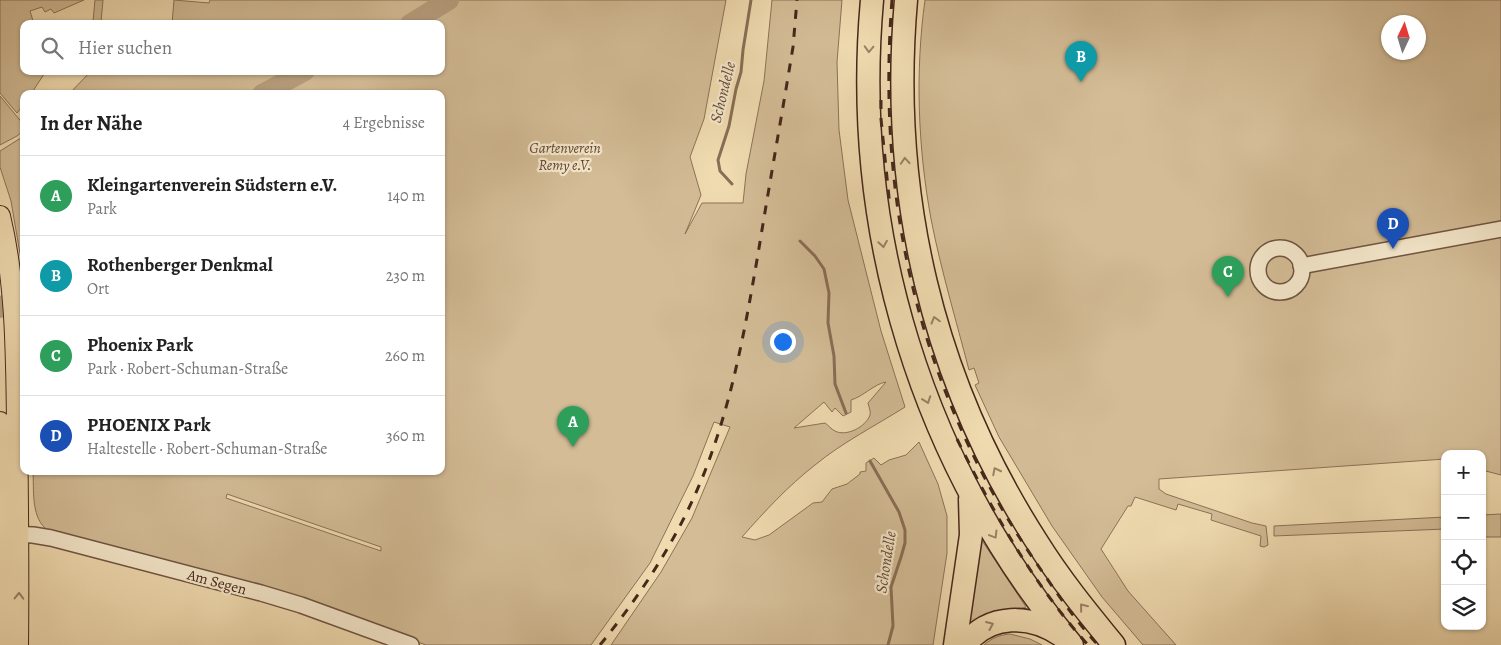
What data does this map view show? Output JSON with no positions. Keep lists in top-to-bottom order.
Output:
{
  "streets": {
    "street": ["Am Segen"]
  },
  "water": ["Schondelle"],
  "parks": ["Gartenverein Remy e.V."],
  "north": "top",
  "page": {
    "search": "Hier suchen",
    "pins": [
      "B",
      "D",
      "C",
      "A"
    ],
    "heading": ["In der Nähe", "4 Ergebnisse"],
    "list": [
      {
        "mark": "A",
        "name": "Kleingartenverein Südstern e.V.",
        "note": "Park",
        "value": "140 m"
      },
      {
        "mark": "B",
        "name": "Rothenberger Denkmal",
        "note": "Ort",
        "value": "230 m"
      },
      {
        "mark": "C",
        "name": "Phoenix Park",
        "note": "Park · Robert-Schuman-Straße",
        "value": "260 m"
      },
      {
        "mark": "D",
        "name": "PHOENIX Park",
        "note": "Haltestelle · Robert-Schuman-Straße",
        "value": "360 m"
      }
    ],
    "map_buttons": ["+", "−"]
  }
}
